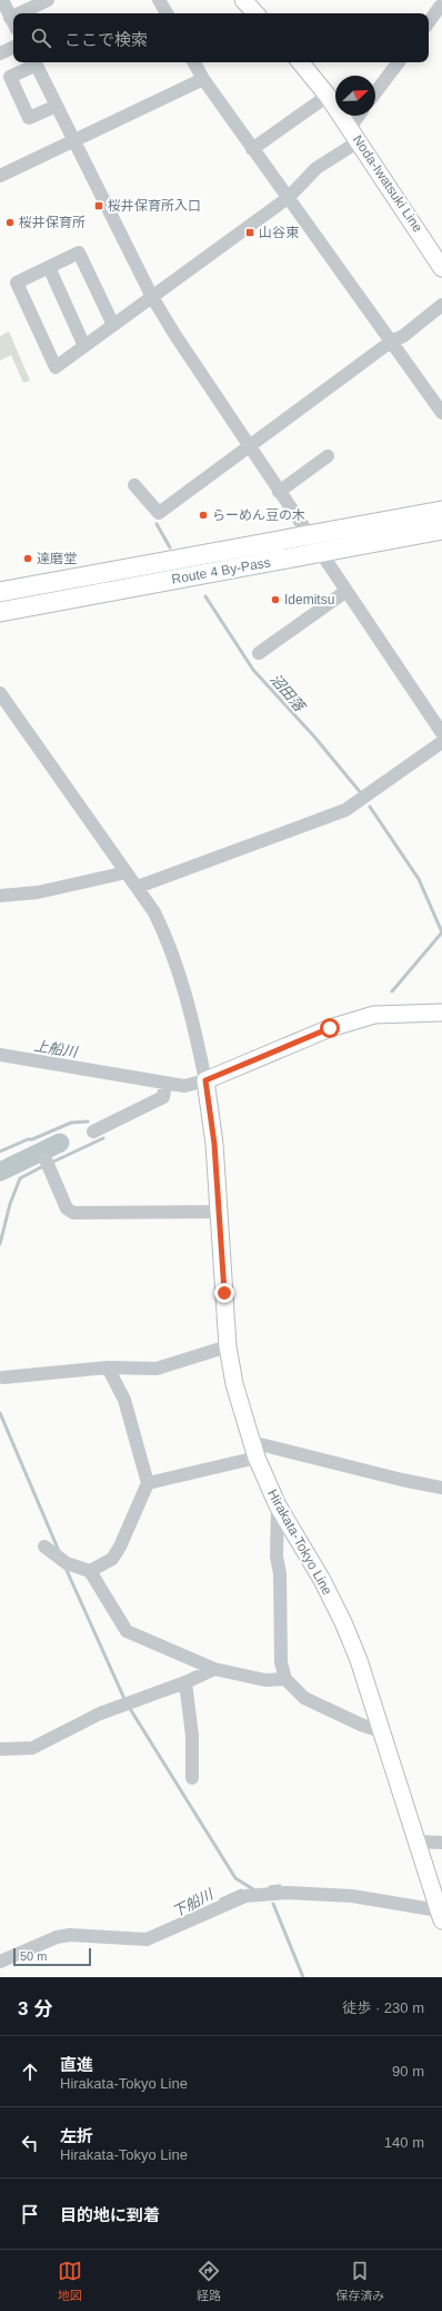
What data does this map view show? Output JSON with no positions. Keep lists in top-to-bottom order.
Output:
{
  "streets": {
    "highway": ["Route 4 By-Pass"],
    "main road": ["Noda-Iwatsuki Line", "Hirakata-Tokyo Line"]
  },
  "water": ["沼田落", "上船川", "下船川"],
  "places": {
    "transit": ["桜井保育所入口", "山谷東"],
    "other": [
      "桜井保育所",
      "らーめん豆の木",
      "達磨堂",
      "Idemitsu"
    ]
  },
  "scale_bar": "50 m",
  "north": "top right",
  "page": {
    "search": "ここで検索",
    "scale": "50 m",
    "heading": ["3 分", "徒歩 · 230 m"],
    "list": [
      ["直進", "Hirakata-Tokyo Line", "90 m"],
      ["左折", "Hirakata-Tokyo Line", "140 m"],
      "目的地に到着"
    ],
    "nav": ["地図", "経路", "保存済み"]
  }
}
